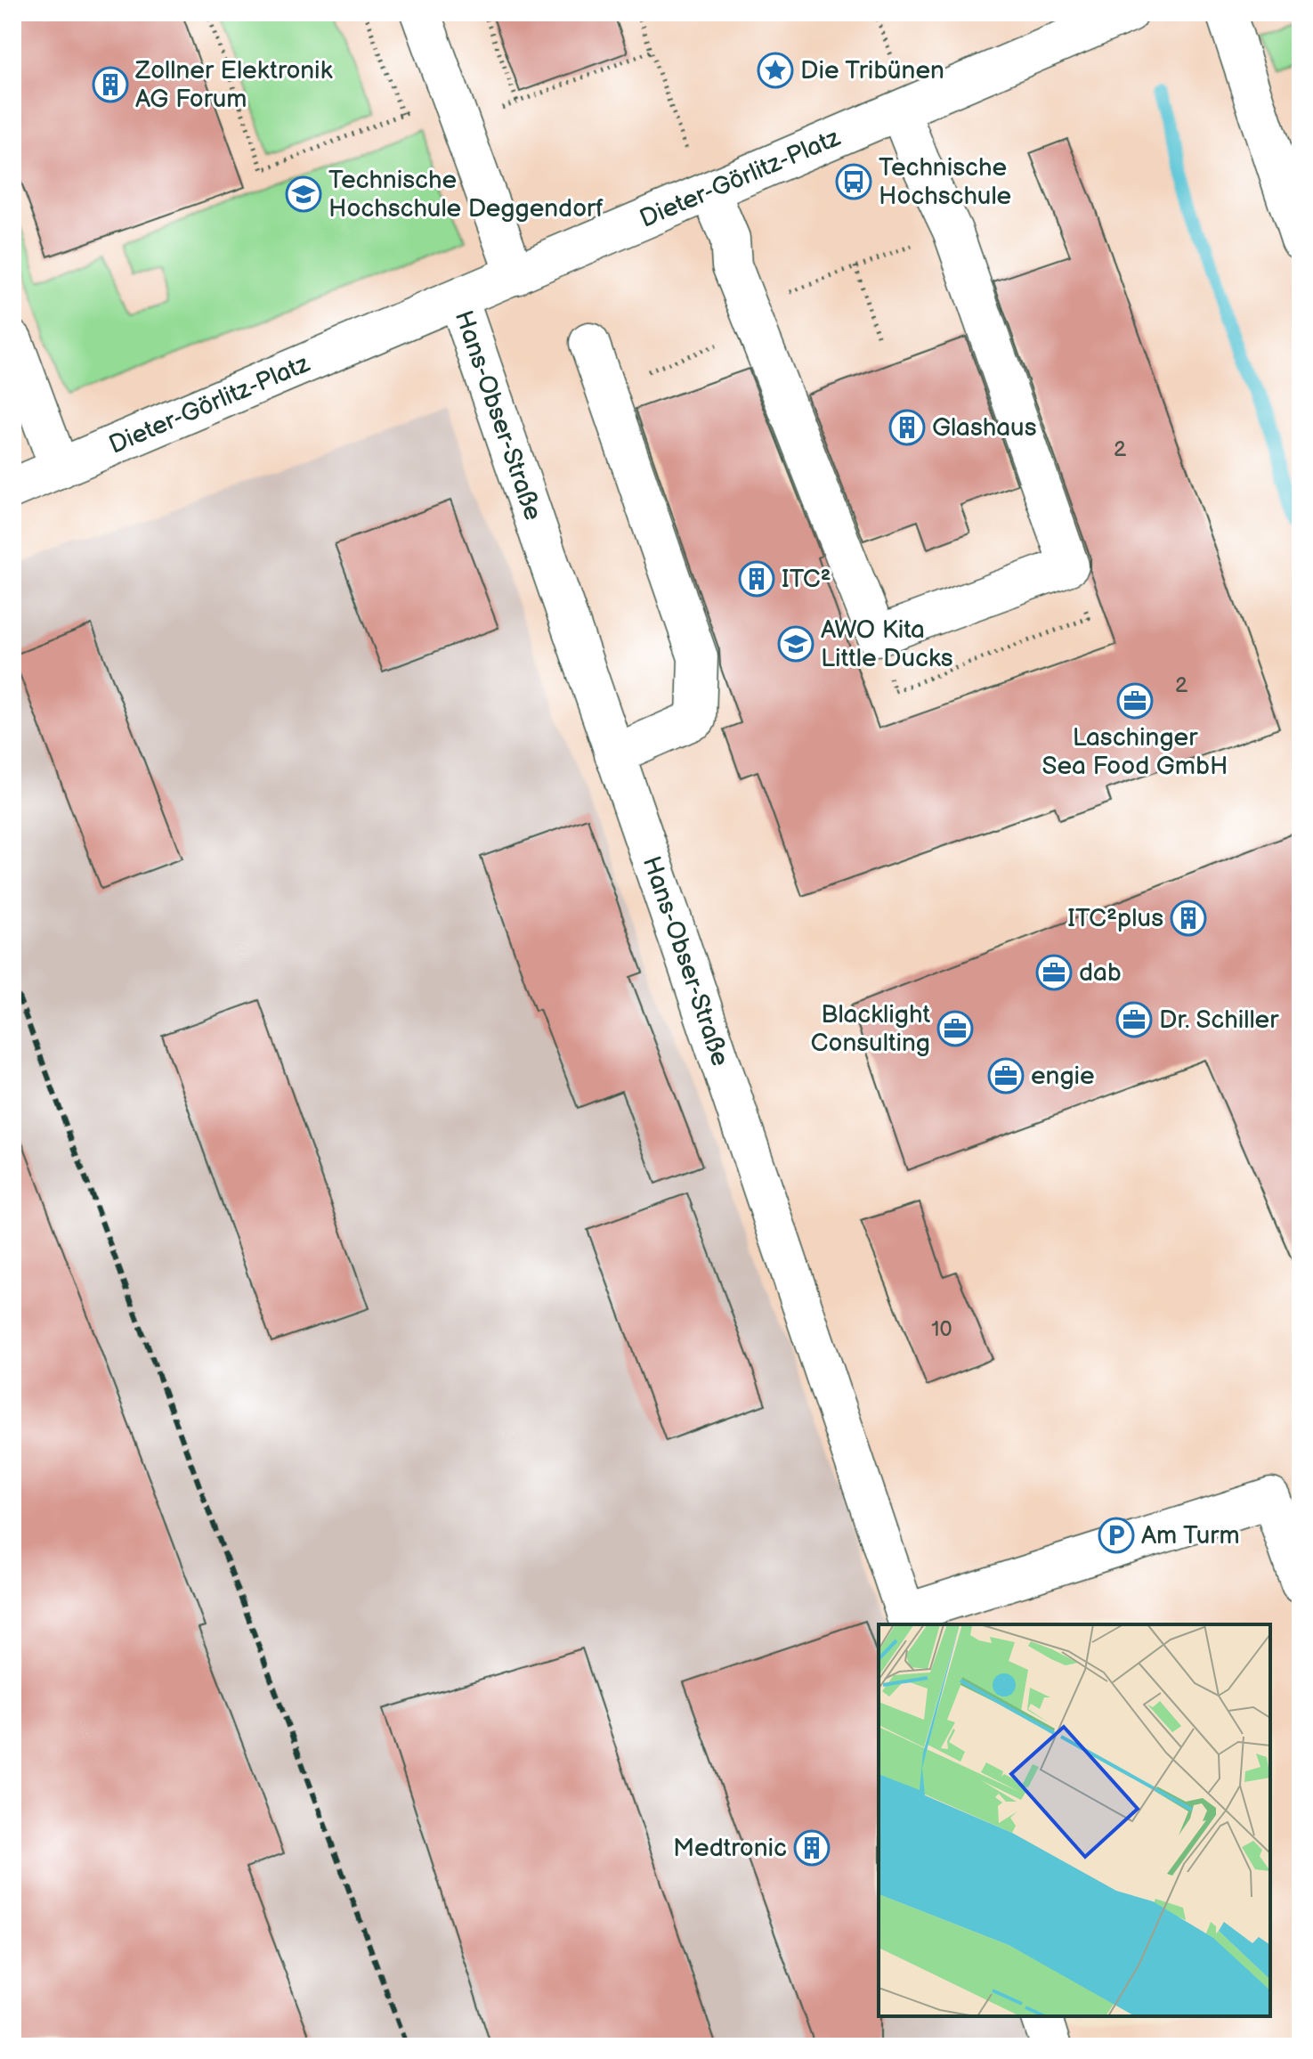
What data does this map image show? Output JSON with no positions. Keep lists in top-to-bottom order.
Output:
{
  "streets": {
    "street": ["Dieter-Görlitz-Platz", "Hans-Obser-Straße"]
  },
  "crossings": [
    ["Dieter-Görlitz-Platz", "Hans-Obser-Straße"]
  ],
  "places": {
    "place": ["Die Tribünen"],
    "building": [
      "Zollner Elektronik AG Forum",
      "Glashaus",
      "ITC²",
      "ITC²plus",
      "Medtronic"
    ],
    "bus stop": ["Technische Hochschule"],
    "school or university": ["Technische Hochschule Deggendorf", "AWO Kita Little Ducks"],
    "office": [
      "Laschinger Sea Food GmbH",
      "dab",
      "Dr. Schiller",
      "Blacklight Consulting",
      "engie"
    ],
    "parking": ["Am Turm"]
  },
  "house_numbers": ["2", "2", "10"]
}
